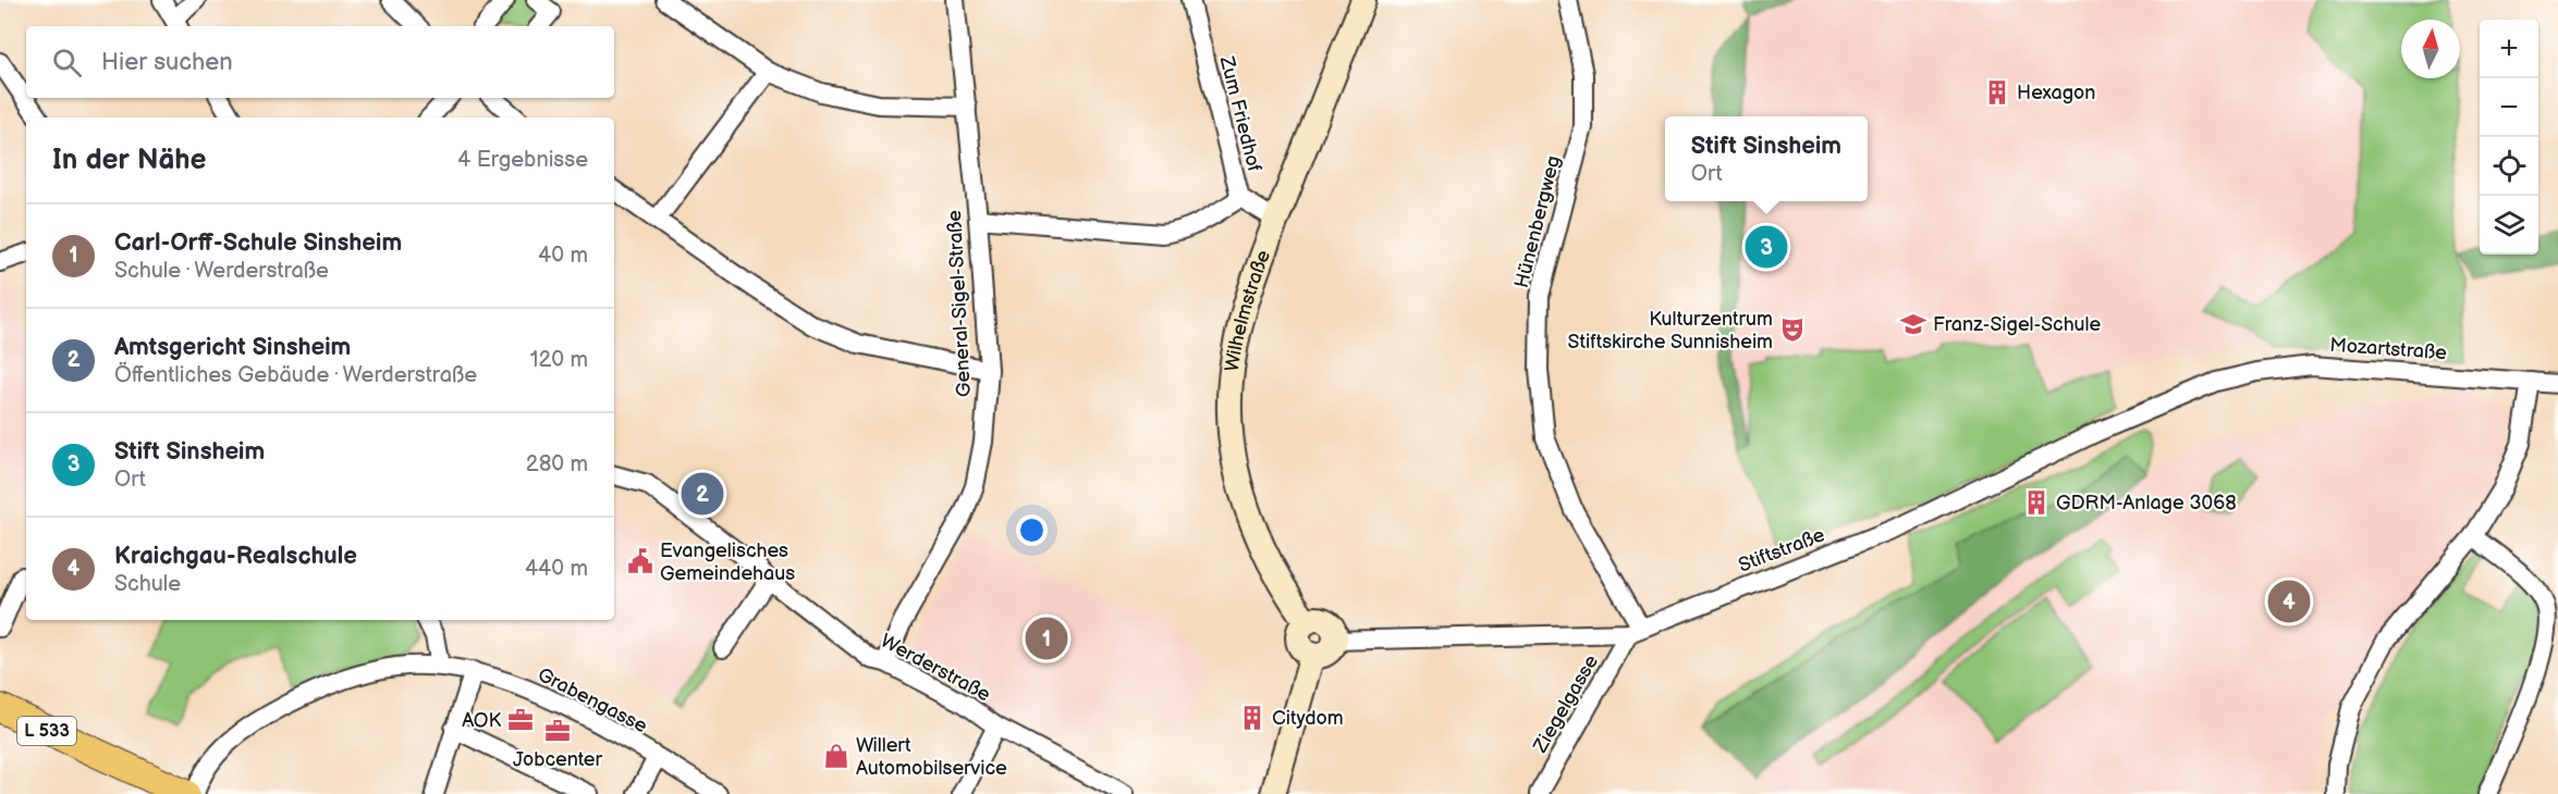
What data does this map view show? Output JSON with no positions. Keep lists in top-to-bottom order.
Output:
{
  "streets": {
    "main road": ["Wilhelmstraße", "L 533"],
    "street": [
      "Zum Friedhof",
      "Hünenbergweg",
      "General-Sigel-Straße",
      "Mozartstraße",
      "Stiftstraße",
      "Werderstraße",
      "Grabengasse",
      "Ziegelgasse"
    ]
  },
  "crossings": [
    ["Zum Friedhof", "Wilhelmstraße"],
    ["Hünenbergweg", "Stiftstraße"],
    ["Hünenbergweg", "Ziegelgasse"],
    ["General-Sigel-Straße", "Werderstraße"],
    ["Wilhelmstraße", "Stiftstraße"],
    ["Mozartstraße", "Stiftstraße"],
    ["Stiftstraße", "Ziegelgasse"]
  ],
  "places": {
    "building": ["Hexagon", "GDRM-Anlage 3068", "Citydom"],
    "school or university": ["Franz-Sigel-Schule"],
    "theatre": ["Kulturzentrum Stiftskirche Sunnisheim"],
    "public building": ["Evangelisches Gemeindehaus"],
    "office": ["AOK", "Jobcenter"],
    "shop": ["Willert Automobilservice"]
  },
  "north": "top",
  "page": {
    "map_buttons": ["+", "−"],
    "search": "Hier suchen",
    "popup": ["Stift Sinsheim", "Ort"],
    "heading": ["In der Nähe", "4 Ergebnisse"],
    "list": [
      {
        "mark": "1",
        "name": "Carl-Orff-Schule Sinsheim",
        "note": "Schule · Werderstraße",
        "value": "40 m"
      },
      {
        "mark": "2",
        "name": "Amtsgericht Sinsheim",
        "note": "Öffentliches Gebäude · Werderstraße",
        "value": "120 m"
      },
      {
        "mark": "3",
        "name": "Stift Sinsheim",
        "note": "Ort",
        "value": "280 m"
      },
      {
        "mark": "4",
        "name": "Kraichgau-Realschule",
        "note": "Schule",
        "value": "440 m"
      }
    ],
    "pins": [
      "3",
      "2",
      "4",
      "1"
    ]
  }
}
